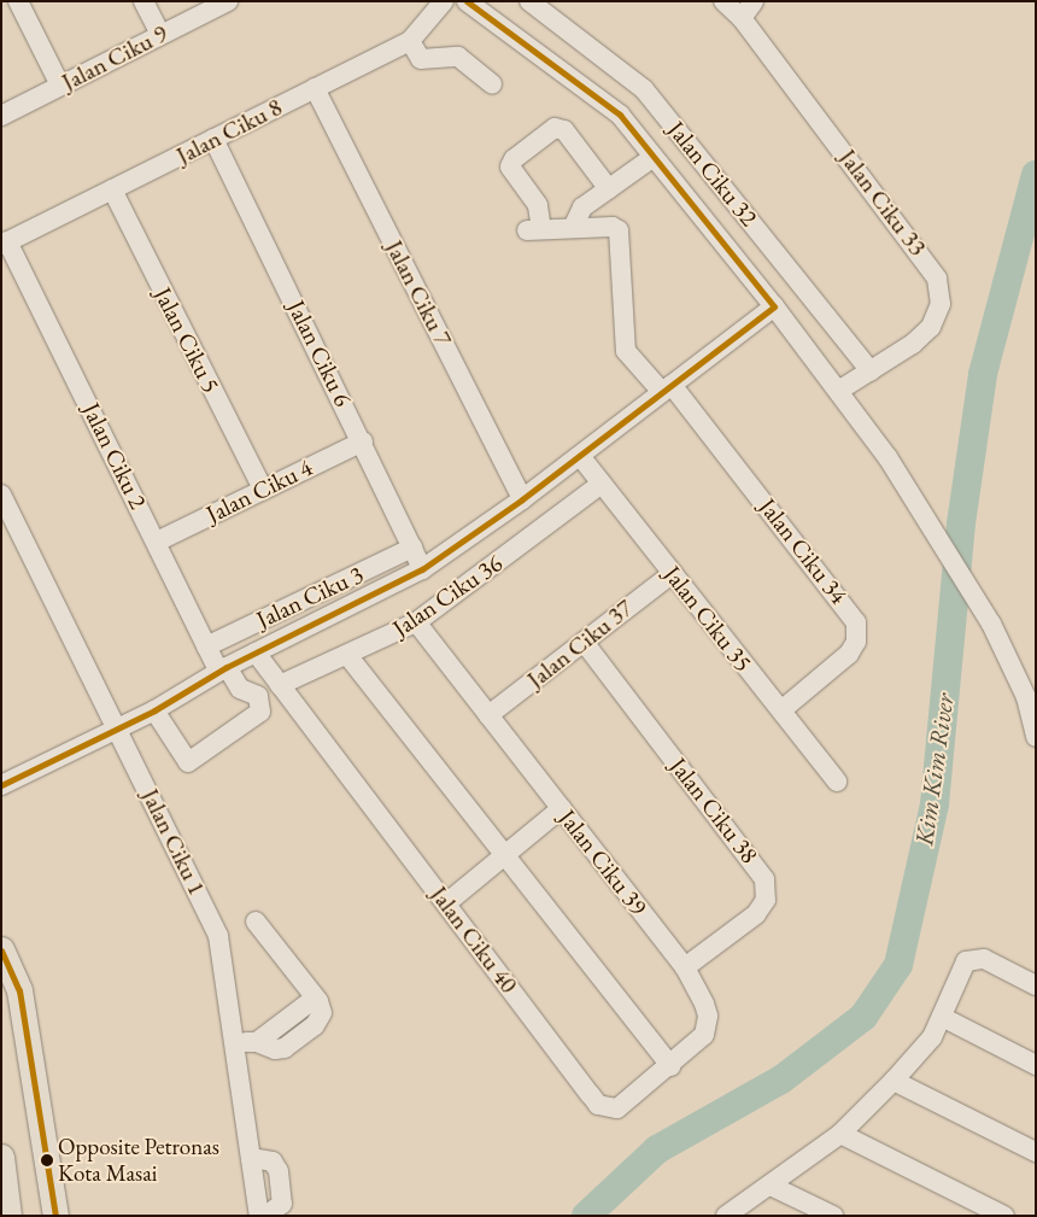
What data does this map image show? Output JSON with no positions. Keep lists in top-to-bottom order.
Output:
{
  "streets": {
    "street": [
      "Jalan Ciku 9",
      "Jalan Ciku 8",
      "Jalan Ciku 32",
      "Jalan Ciku 33",
      "Jalan Ciku 7",
      "Jalan Ciku 5",
      "Jalan Ciku 6",
      "Jalan Ciku 2",
      "Jalan Ciku 4",
      "Jalan Ciku 34",
      "Jalan Ciku 36",
      "Jalan Ciku 3",
      "Jalan Ciku 35",
      "Jalan Ciku 37",
      "Jalan Ciku 38",
      "Jalan Ciku 1",
      "Jalan Ciku 39",
      "Jalan Ciku 40"
    ]
  },
  "crossings": [
    ["Jalan Ciku 8", "Jalan Ciku 7"],
    ["Jalan Ciku 8", "Jalan Ciku 5"],
    ["Jalan Ciku 8", "Jalan Ciku 6"],
    ["Jalan Ciku 8", "Jalan Ciku 2"],
    ["Jalan Ciku 32", "Jalan Ciku 33"],
    ["Jalan Ciku 5", "Jalan Ciku 4"],
    ["Jalan Ciku 6", "Jalan Ciku 4"],
    ["Jalan Ciku 6", "Jalan Ciku 3"],
    ["Jalan Ciku 2", "Jalan Ciku 4"],
    ["Jalan Ciku 2", "Jalan Ciku 3"],
    ["Jalan Ciku 34", "Jalan Ciku 35"],
    ["Jalan Ciku 36", "Jalan Ciku 35"],
    ["Jalan Ciku 36", "Jalan Ciku 39"],
    ["Jalan Ciku 36", "Jalan Ciku 40"],
    ["Jalan Ciku 35", "Jalan Ciku 37"],
    ["Jalan Ciku 37", "Jalan Ciku 38"],
    ["Jalan Ciku 37", "Jalan Ciku 39"],
    ["Jalan Ciku 38", "Jalan Ciku 39"],
    ["Jalan Ciku 39", "Jalan Ciku 40"]
  ],
  "water": ["Kim Kim River"],
  "places": ["Opposite Petronas Kota Masai"]
}
